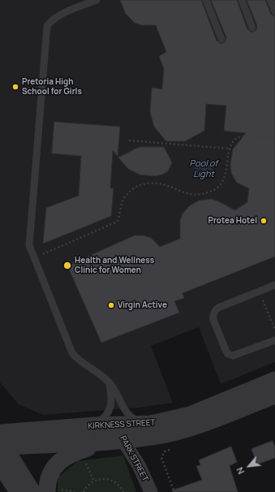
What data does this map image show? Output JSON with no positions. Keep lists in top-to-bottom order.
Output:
{
  "streets": {
    "street": ["KIRKNESS STREET", "PARK STREET"]
  },
  "crossings": [
    ["KIRKNESS STREET", "PARK STREET"]
  ],
  "water": ["Pool of Light"],
  "places": [
    "Pretoria High School for Girls",
    "Protea Hotel",
    "Health and Wellness Clinic for Women",
    "Virgin Active"
  ],
  "north": "bottom left"
}
